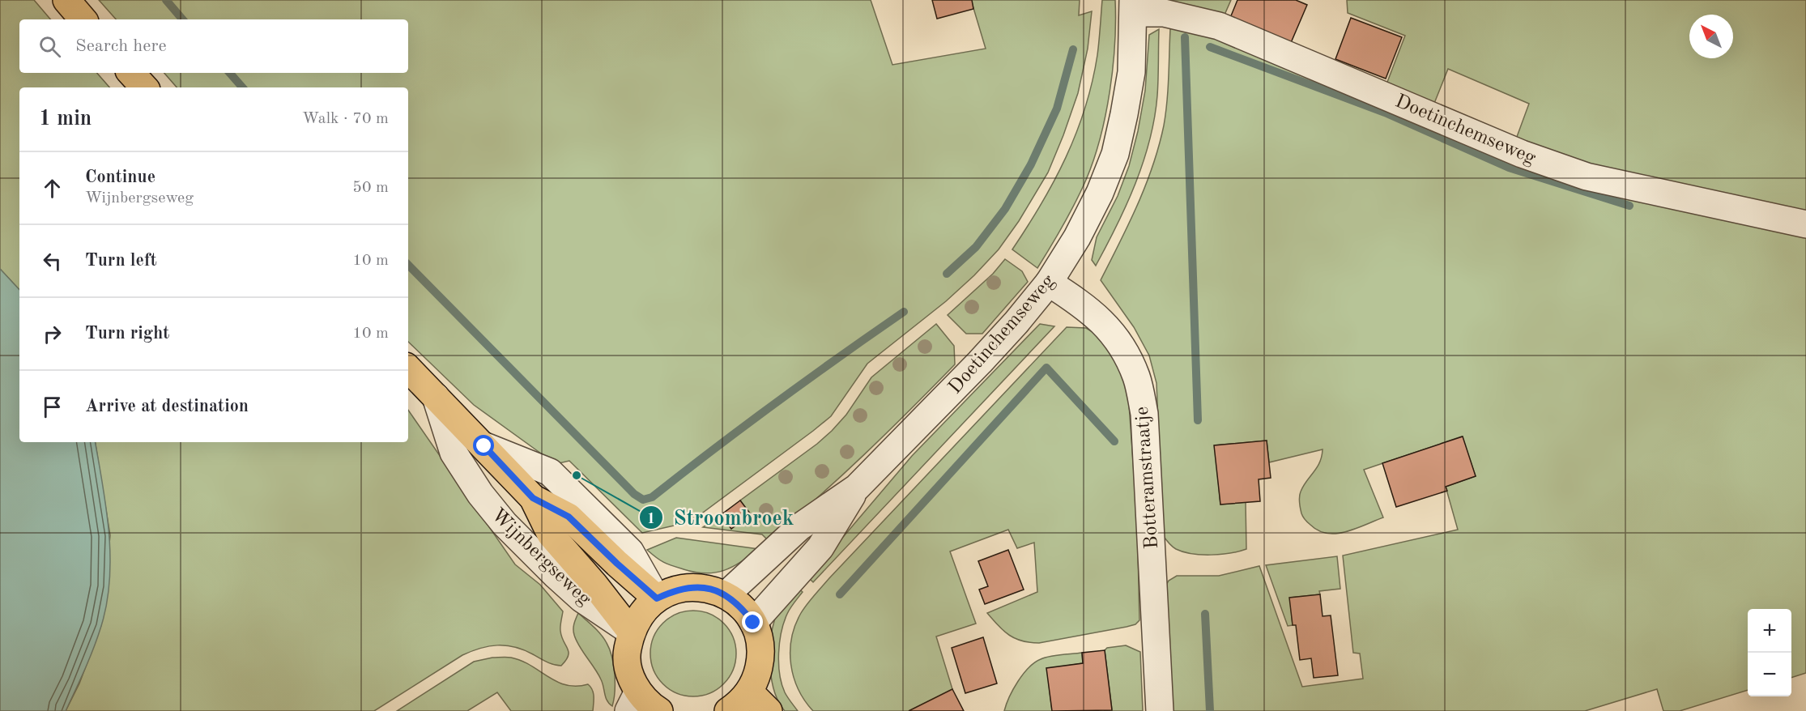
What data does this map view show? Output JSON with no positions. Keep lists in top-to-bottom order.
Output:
{
  "streets": {
    "main road": ["Wijnbergseweg"],
    "street": ["Doetinchemseweg", "Botteramstraatje"]
  },
  "crossings": [
    ["Doetinchemseweg", "Botteramstraatje"]
  ],
  "places": ["Stroombroek"],
  "north": "top left",
  "page": {
    "search": "Search here",
    "heading": ["1 min", "Walk · 70 m"],
    "list": [
      ["Continue", "Wijnbergseweg", "50 m"],
      ["Turn left", "10 m"],
      ["Turn right", "10 m"],
      "Arrive at destination"
    ],
    "map_buttons": ["+", "−"]
  }
}
